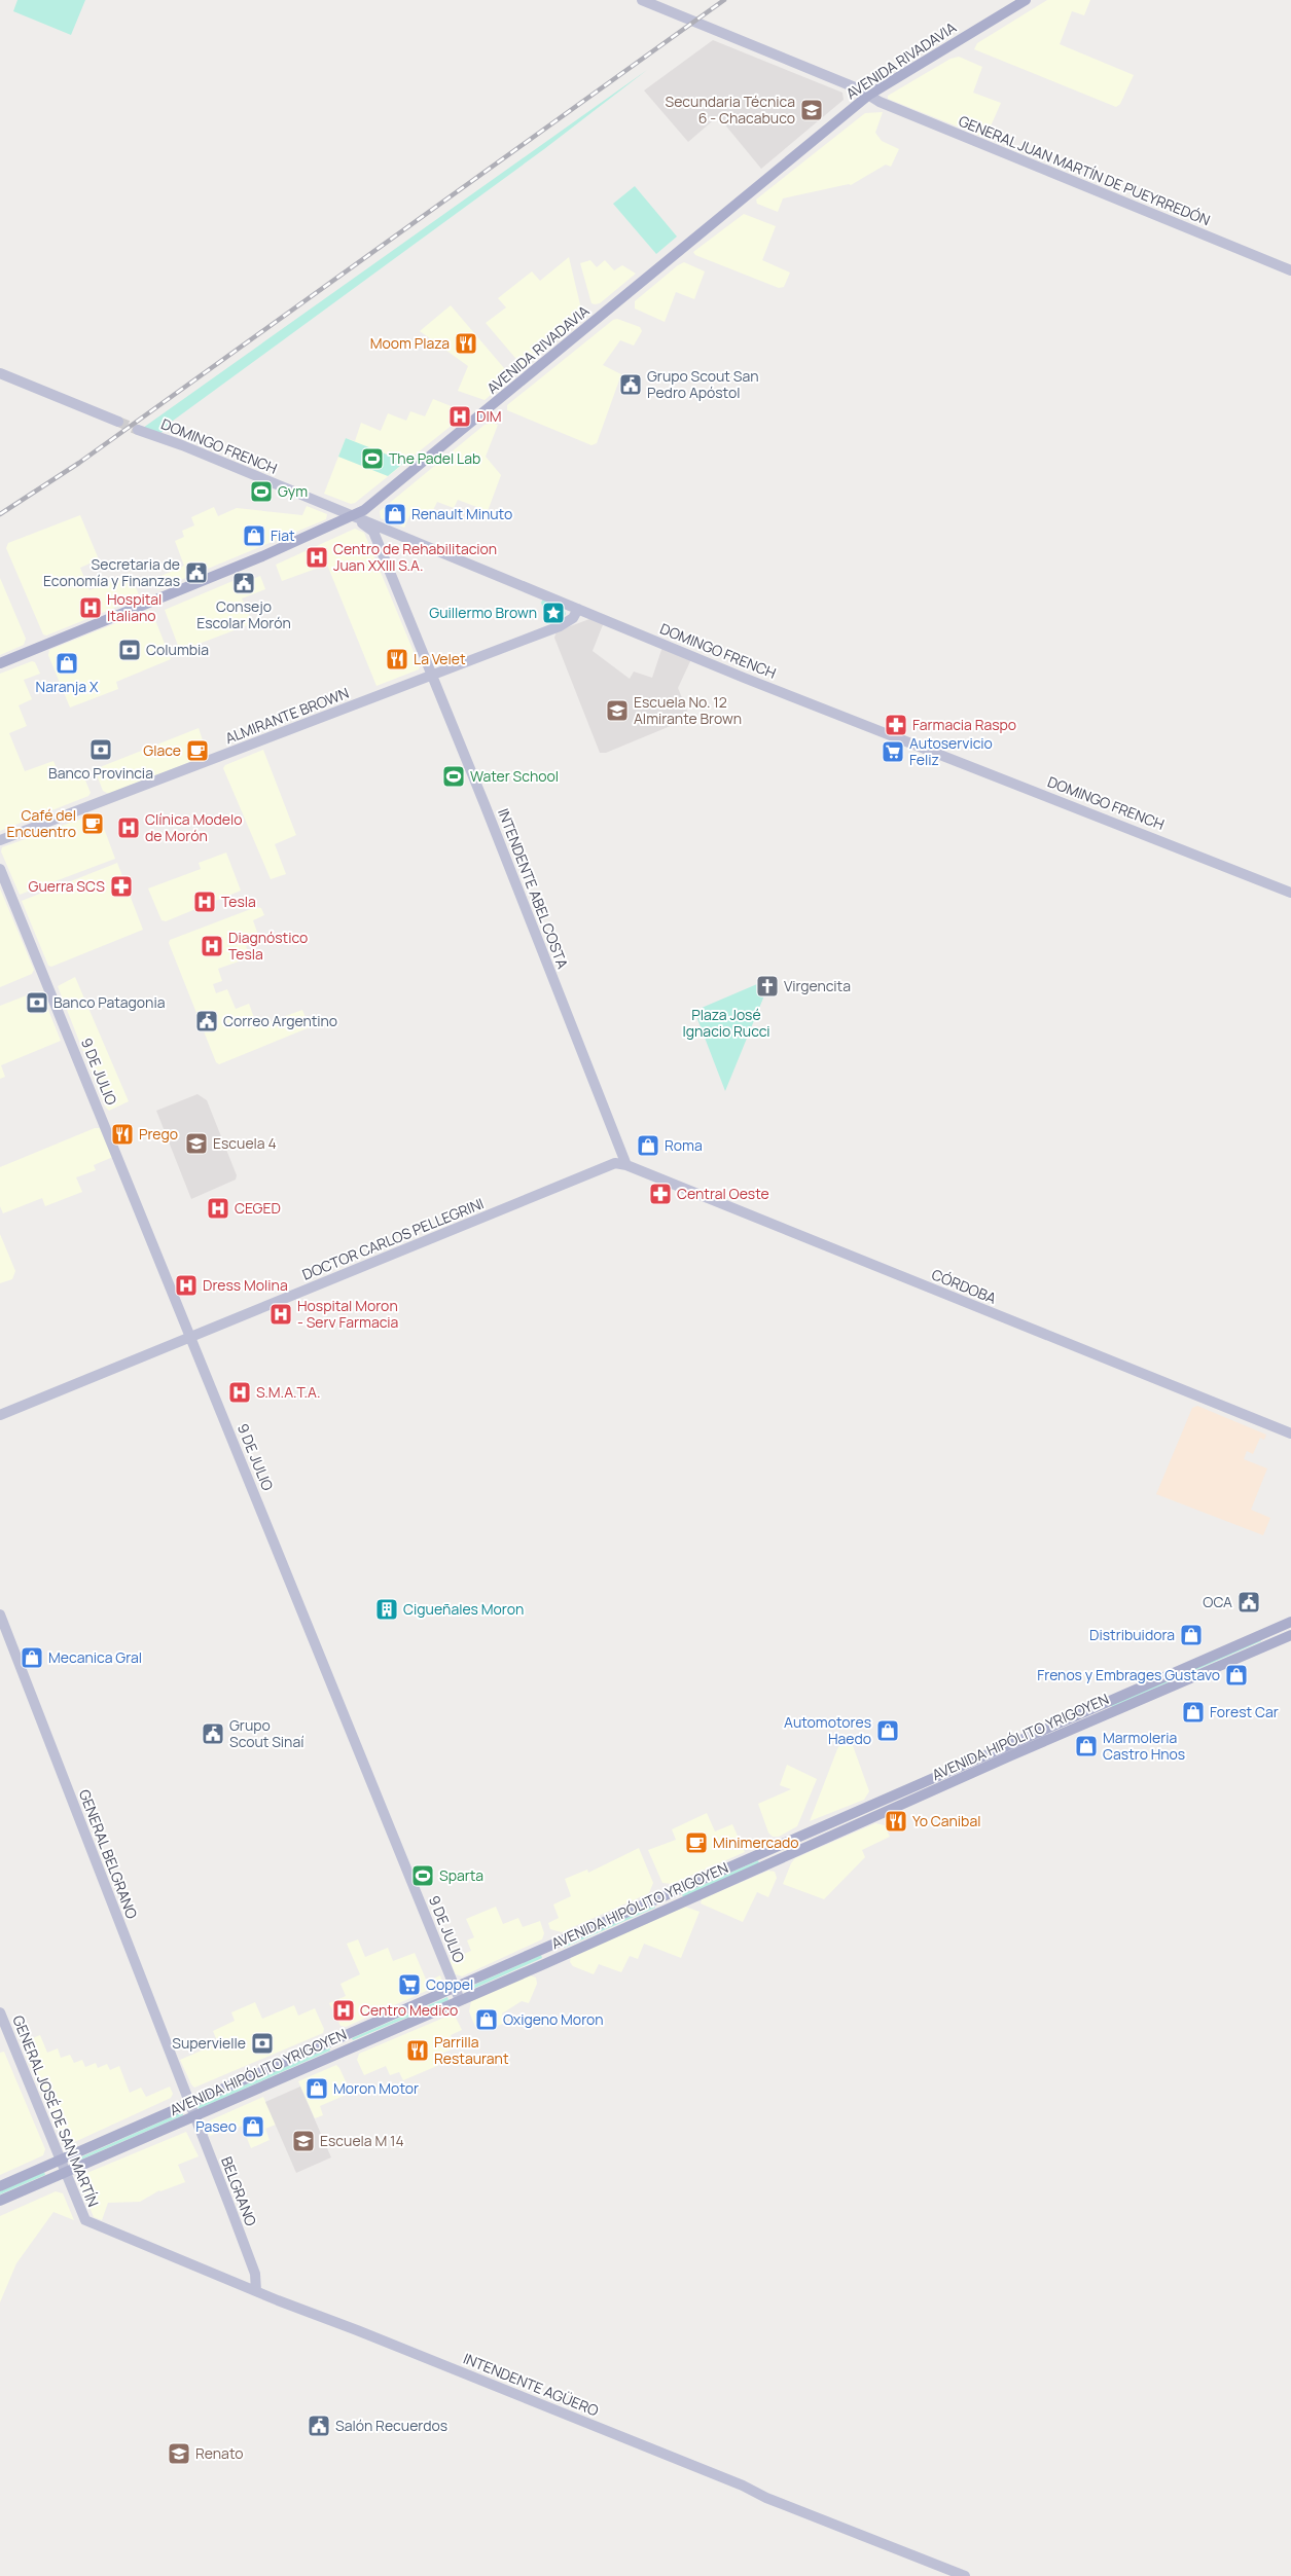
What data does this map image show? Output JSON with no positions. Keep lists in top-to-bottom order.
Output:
{
  "streets": {
    "main road": ["AVENIDA RIVADAVIA", "AVENIDA HIPÓLITO YRIGOYEN"],
    "street": [
      "GENERAL JUAN MARTÍN DE PUEYRREDÓN",
      "DOMINGO FRENCH",
      "ALMIRANTE BROWN",
      "INTENDENTE ABEL COSTA",
      "9 DE JULIO",
      "DOCTOR CARLOS PELLEGRINI",
      "CÓRDOBA",
      "GENERAL BELGRANO",
      "GENERAL JOSÉ DE SAN MARTÍN",
      "BELGRANO",
      "INTENDENTE AGÜERO"
    ]
  },
  "crossings": [
    ["AVENIDA RIVADAVIA", "GENERAL JUAN MARTÍN DE PUEYRREDÓN"],
    ["AVENIDA RIVADAVIA", "DOMINGO FRENCH"],
    ["AVENIDA RIVADAVIA", "INTENDENTE ABEL COSTA"],
    ["DOMINGO FRENCH", "ALMIRANTE BROWN"],
    ["DOMINGO FRENCH", "INTENDENTE ABEL COSTA"],
    ["ALMIRANTE BROWN", "INTENDENTE ABEL COSTA"],
    ["INTENDENTE ABEL COSTA", "DOCTOR CARLOS PELLEGRINI"],
    ["INTENDENTE ABEL COSTA", "CÓRDOBA"],
    ["9 DE JULIO", "DOCTOR CARLOS PELLEGRINI"],
    ["9 DE JULIO", "AVENIDA HIPÓLITO YRIGOYEN"],
    ["DOCTOR CARLOS PELLEGRINI", "CÓRDOBA"],
    ["AVENIDA HIPÓLITO YRIGOYEN", "GENERAL BELGRANO"],
    ["AVENIDA HIPÓLITO YRIGOYEN", "GENERAL JOSÉ DE SAN MARTÍN"],
    ["AVENIDA HIPÓLITO YRIGOYEN", "BELGRANO"],
    ["GENERAL BELGRANO", "BELGRANO"],
    ["GENERAL JOSÉ DE SAN MARTÍN", "INTENDENTE AGÜERO"],
    ["BELGRANO", "INTENDENTE AGÜERO"]
  ],
  "parks": ["Plaza José Ignacio Rucci"],
  "places": {
    "school or university": [
      "Secundaria Técnica 6 - Chacabuco",
      "Escuela No. 12 Almirante Brown",
      "Escuela 4",
      "Escuela M 14",
      "Renato"
    ],
    "restaurant": [
      "Moom Plaza",
      "La Velet",
      "Prego",
      "Yo Canibal",
      "Parrilla Restaurant"
    ],
    "public building": [
      "Grupo Scout San Pedro Apóstol",
      "Secretaria de Economía y Finanzas",
      "Consejo Escolar Morón",
      "Correo Argentino",
      "OCA",
      "Grupo Scout Sinaí",
      "Salón Recuerdos"
    ],
    "hospital": [
      "DIM",
      "Centro de Rehabilitacion Juan XXIII S.A.",
      "Hospital Italiano",
      "Clínica Modelo de Morón",
      "Tesla",
      "Diagnóstico Tesla",
      "CEGED",
      "Dress Molina",
      "Hospital Moron - Serv Farmacia",
      "S.M.A.T.A.",
      "Centro Medico"
    ],
    "sports": [
      "The Padel Lab",
      "Gym",
      "Water School",
      "Sparta"
    ],
    "shop": [
      "Renault Minuto",
      "Fiat",
      "Naranja X",
      "Roma",
      "Distribuidora",
      "Mecanica Gral",
      "Frenos y Embrages Gustavo",
      "Forest Car",
      "Automotores Haedo",
      "Marmoleria Castro Hnos",
      "Oxigeno Moron",
      "Moron Motor",
      "Paseo"
    ],
    "place": ["Guillermo Brown"],
    "bank": [
      "Columbia",
      "Banco Provincia",
      "Banco Patagonia",
      "Supervielle"
    ],
    "pharmacy": ["Farmacia Raspo", "Guerra SCS", "Central Oeste"],
    "cafe": ["Glace", "Café del Encuentro", "Minimercado"],
    "supermarket": ["Autoservicio Feliz", "Coppel"],
    "church": ["Virgencita"],
    "building": ["Cigueñales Moron"]
  }
}
